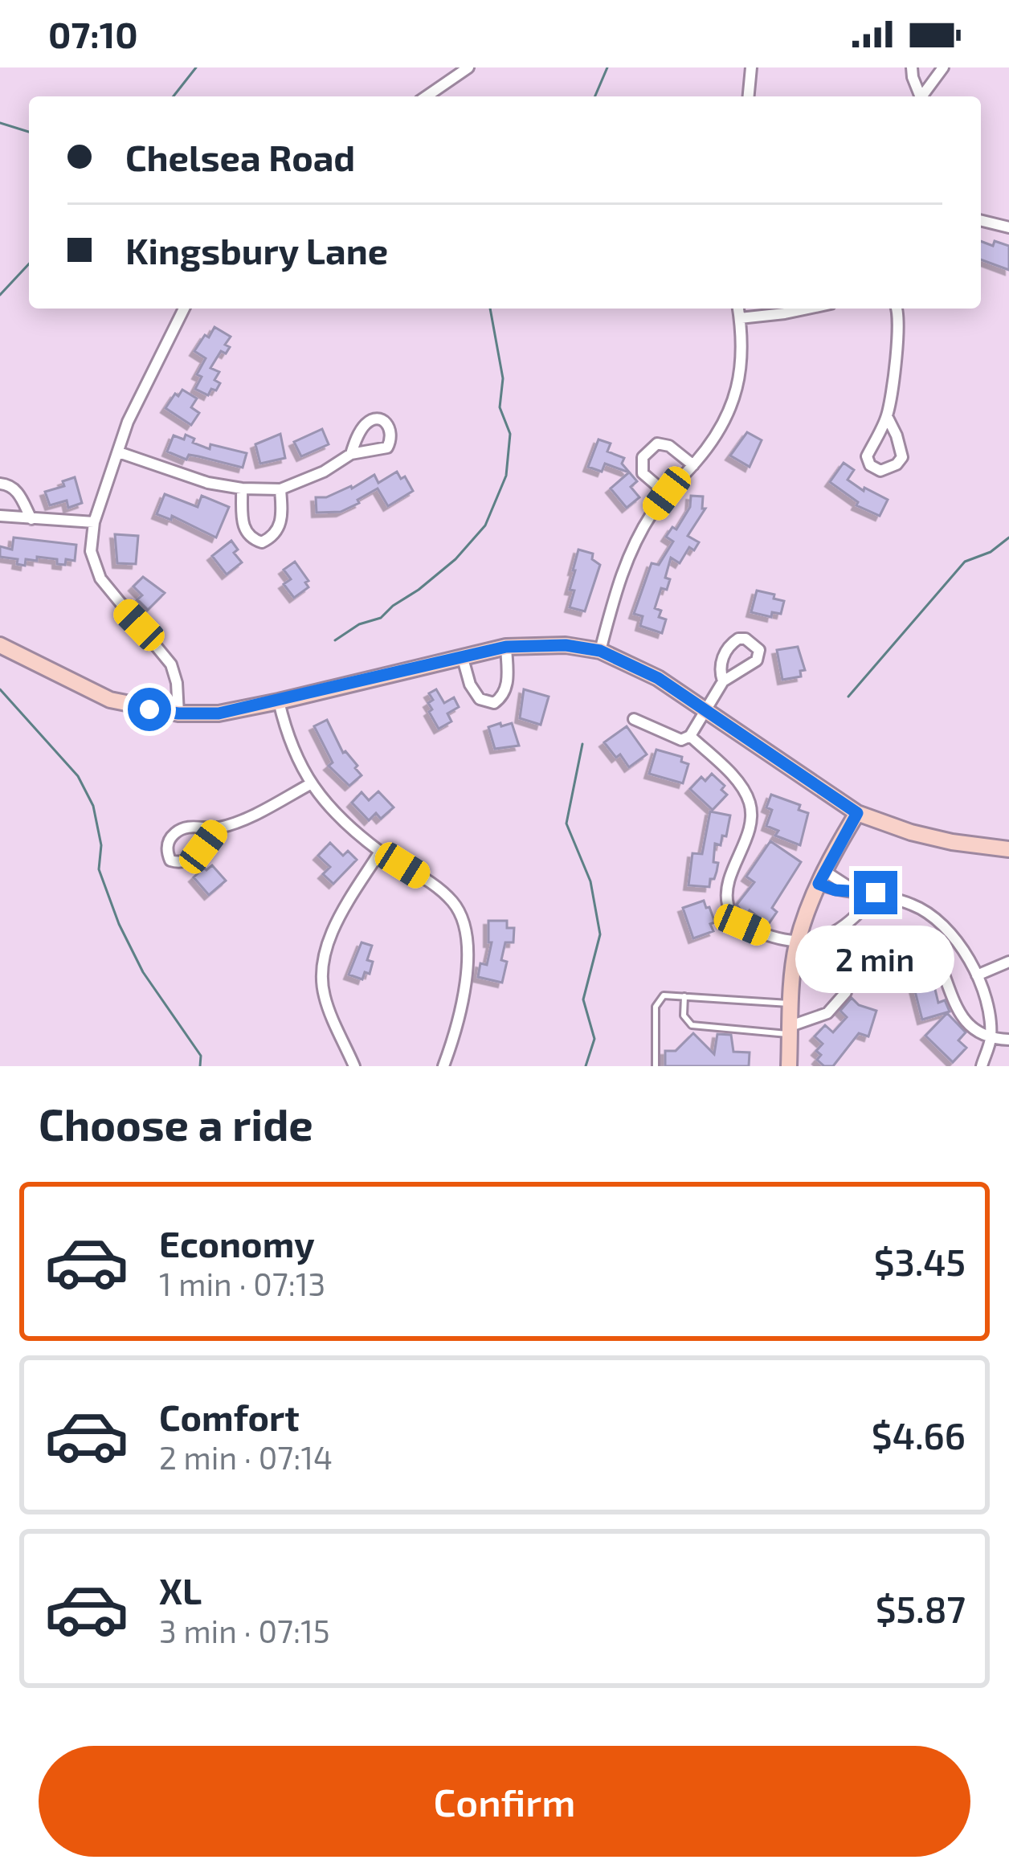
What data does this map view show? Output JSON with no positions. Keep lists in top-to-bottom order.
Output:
{
  "page": {
    "status": "07:10",
    "banner": ["Chelsea Road", "Kingsbury Lane"],
    "bubble": "2 min",
    "heading": "Choose a ride",
    "list": [
      {
        "name": "Economy",
        "note": "1 min · 07:13",
        "value": "$3.45"
      },
      {
        "name": "Comfort",
        "note": "2 min · 07:14",
        "value": "$4.66"
      },
      {
        "name": "XL",
        "note": "3 min · 07:15",
        "value": "$5.87"
      }
    ],
    "buttons": "Confirm"
  }
}
